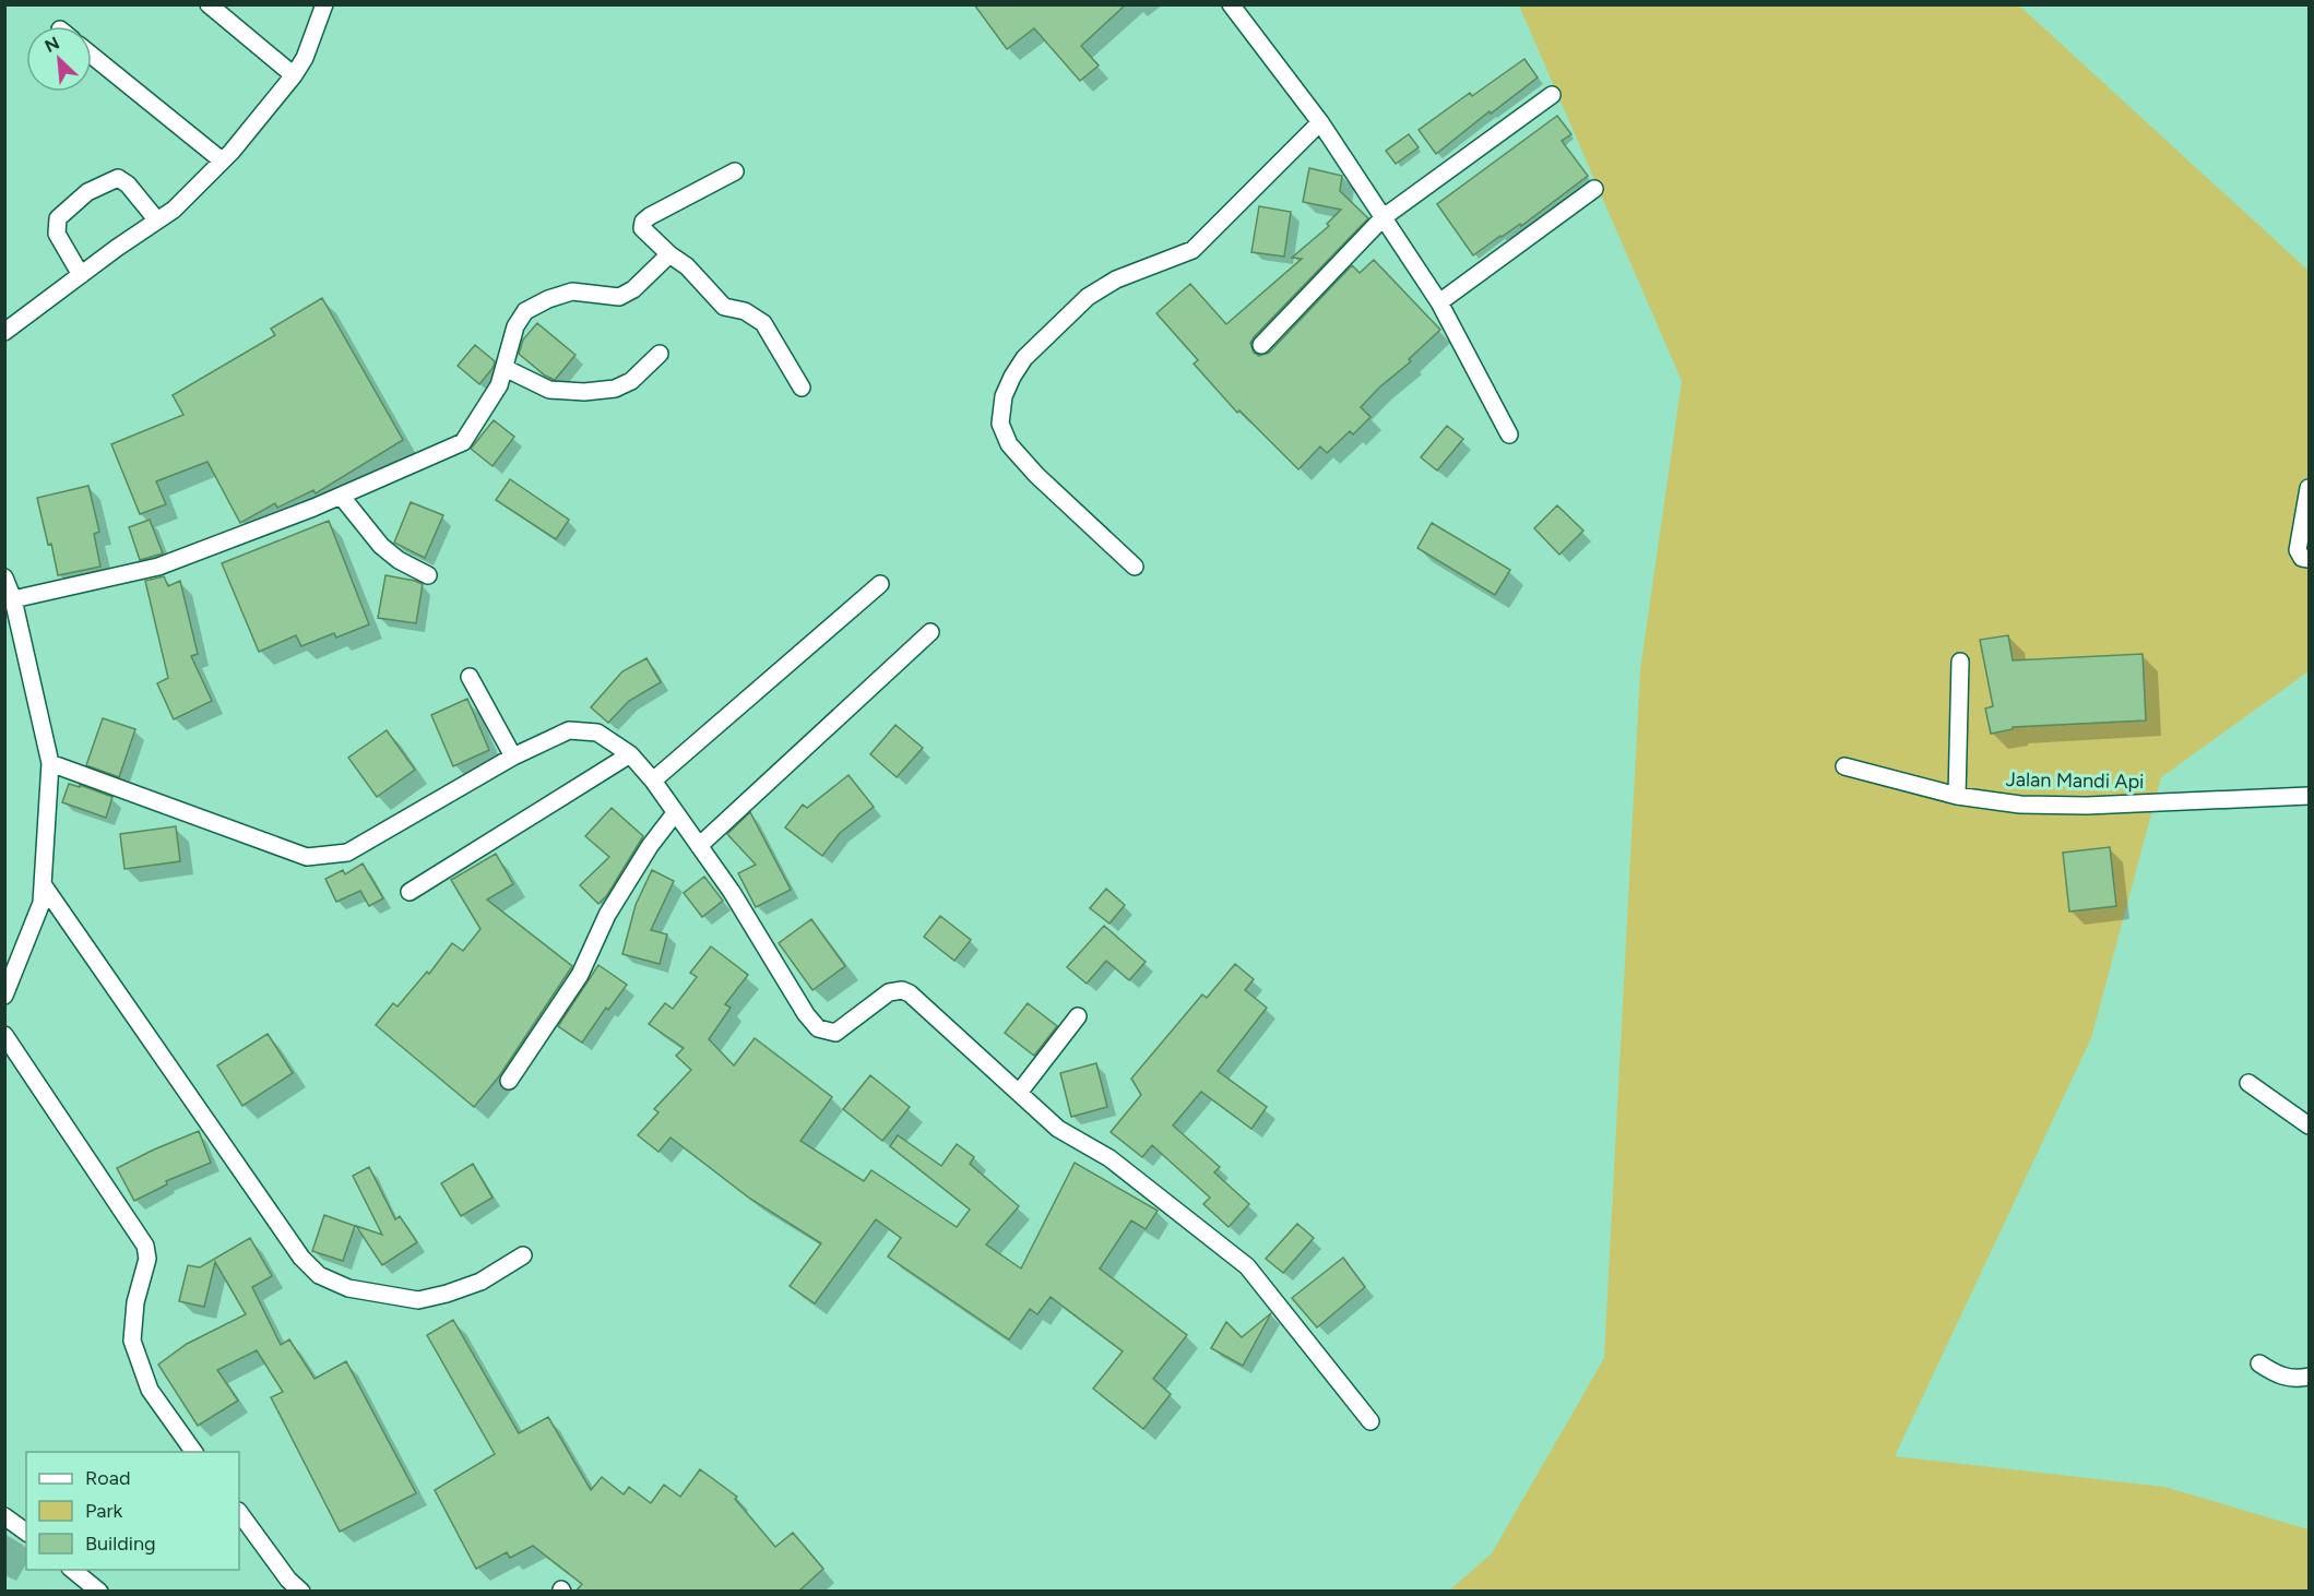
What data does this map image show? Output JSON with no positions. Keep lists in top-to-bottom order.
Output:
{
  "streets": {
    "street": ["Jalan Mandi Api"]
  },
  "legend": ["Road", "Park", "Building"],
  "north": "top left"
}
